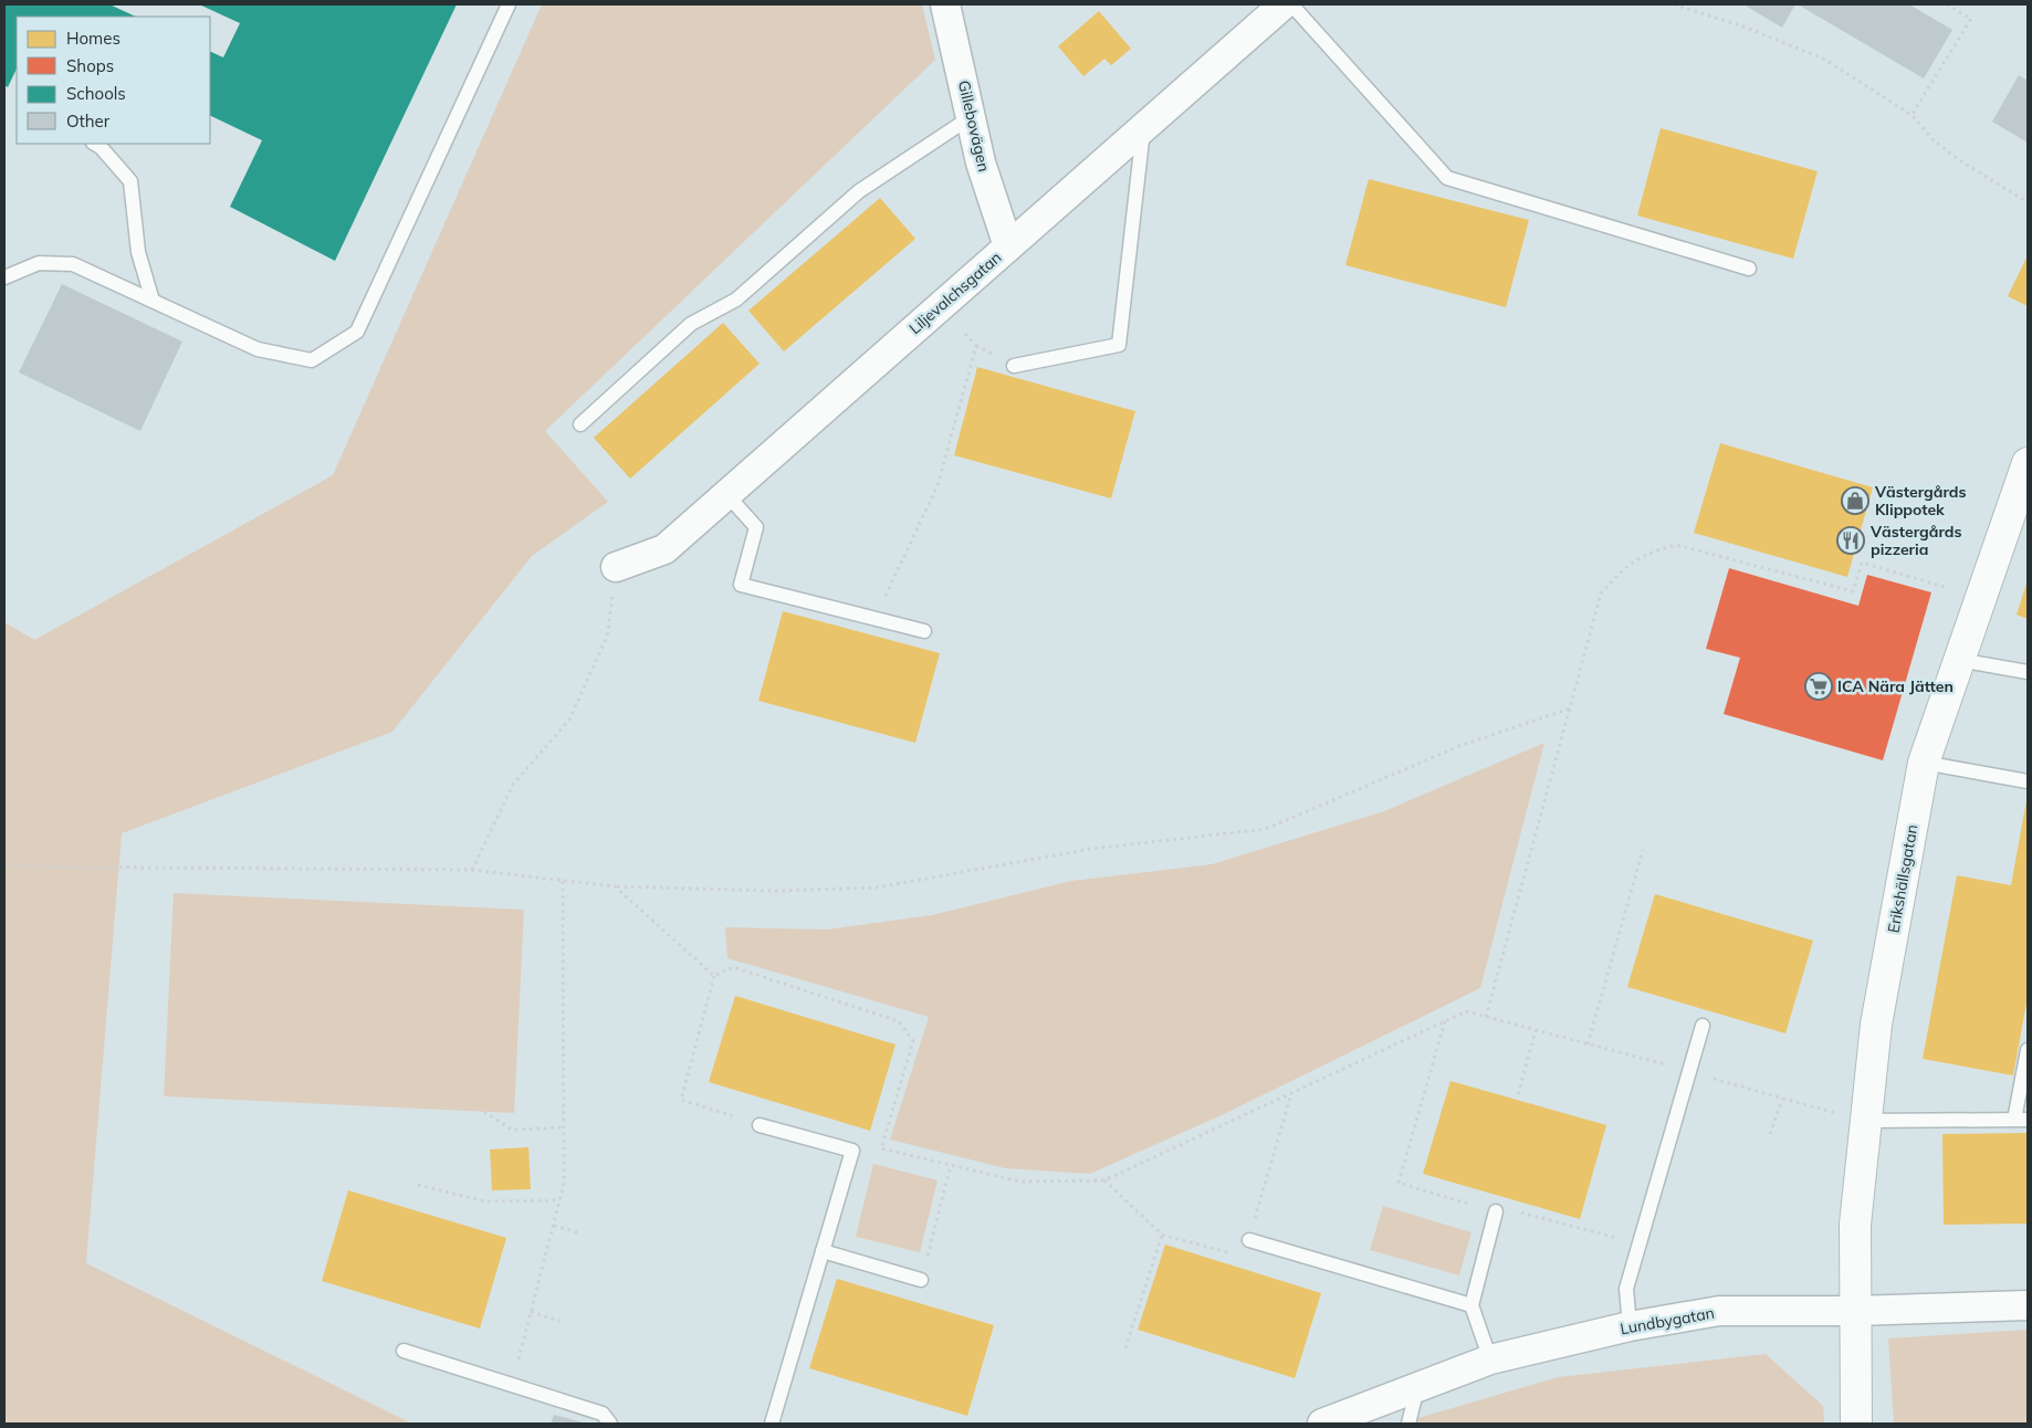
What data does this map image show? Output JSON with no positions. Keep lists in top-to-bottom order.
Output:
{
  "streets": {
    "street": [
      "Gillebovägen",
      "Liljevalchsgatan",
      "Erikshällsgatan",
      "Lundbygatan"
    ]
  },
  "crossings": [
    ["Gillebovägen", "Liljevalchsgatan"],
    ["Erikshällsgatan", "Lundbygatan"]
  ],
  "places": {
    "shop": ["Västergårds Klippotek"],
    "restaurant": ["Västergårds pizzeria"],
    "supermarket": ["ICA Nära Jätten"]
  },
  "legend": [
    "Homes",
    "Shops",
    "Schools",
    "Other"
  ]
}
